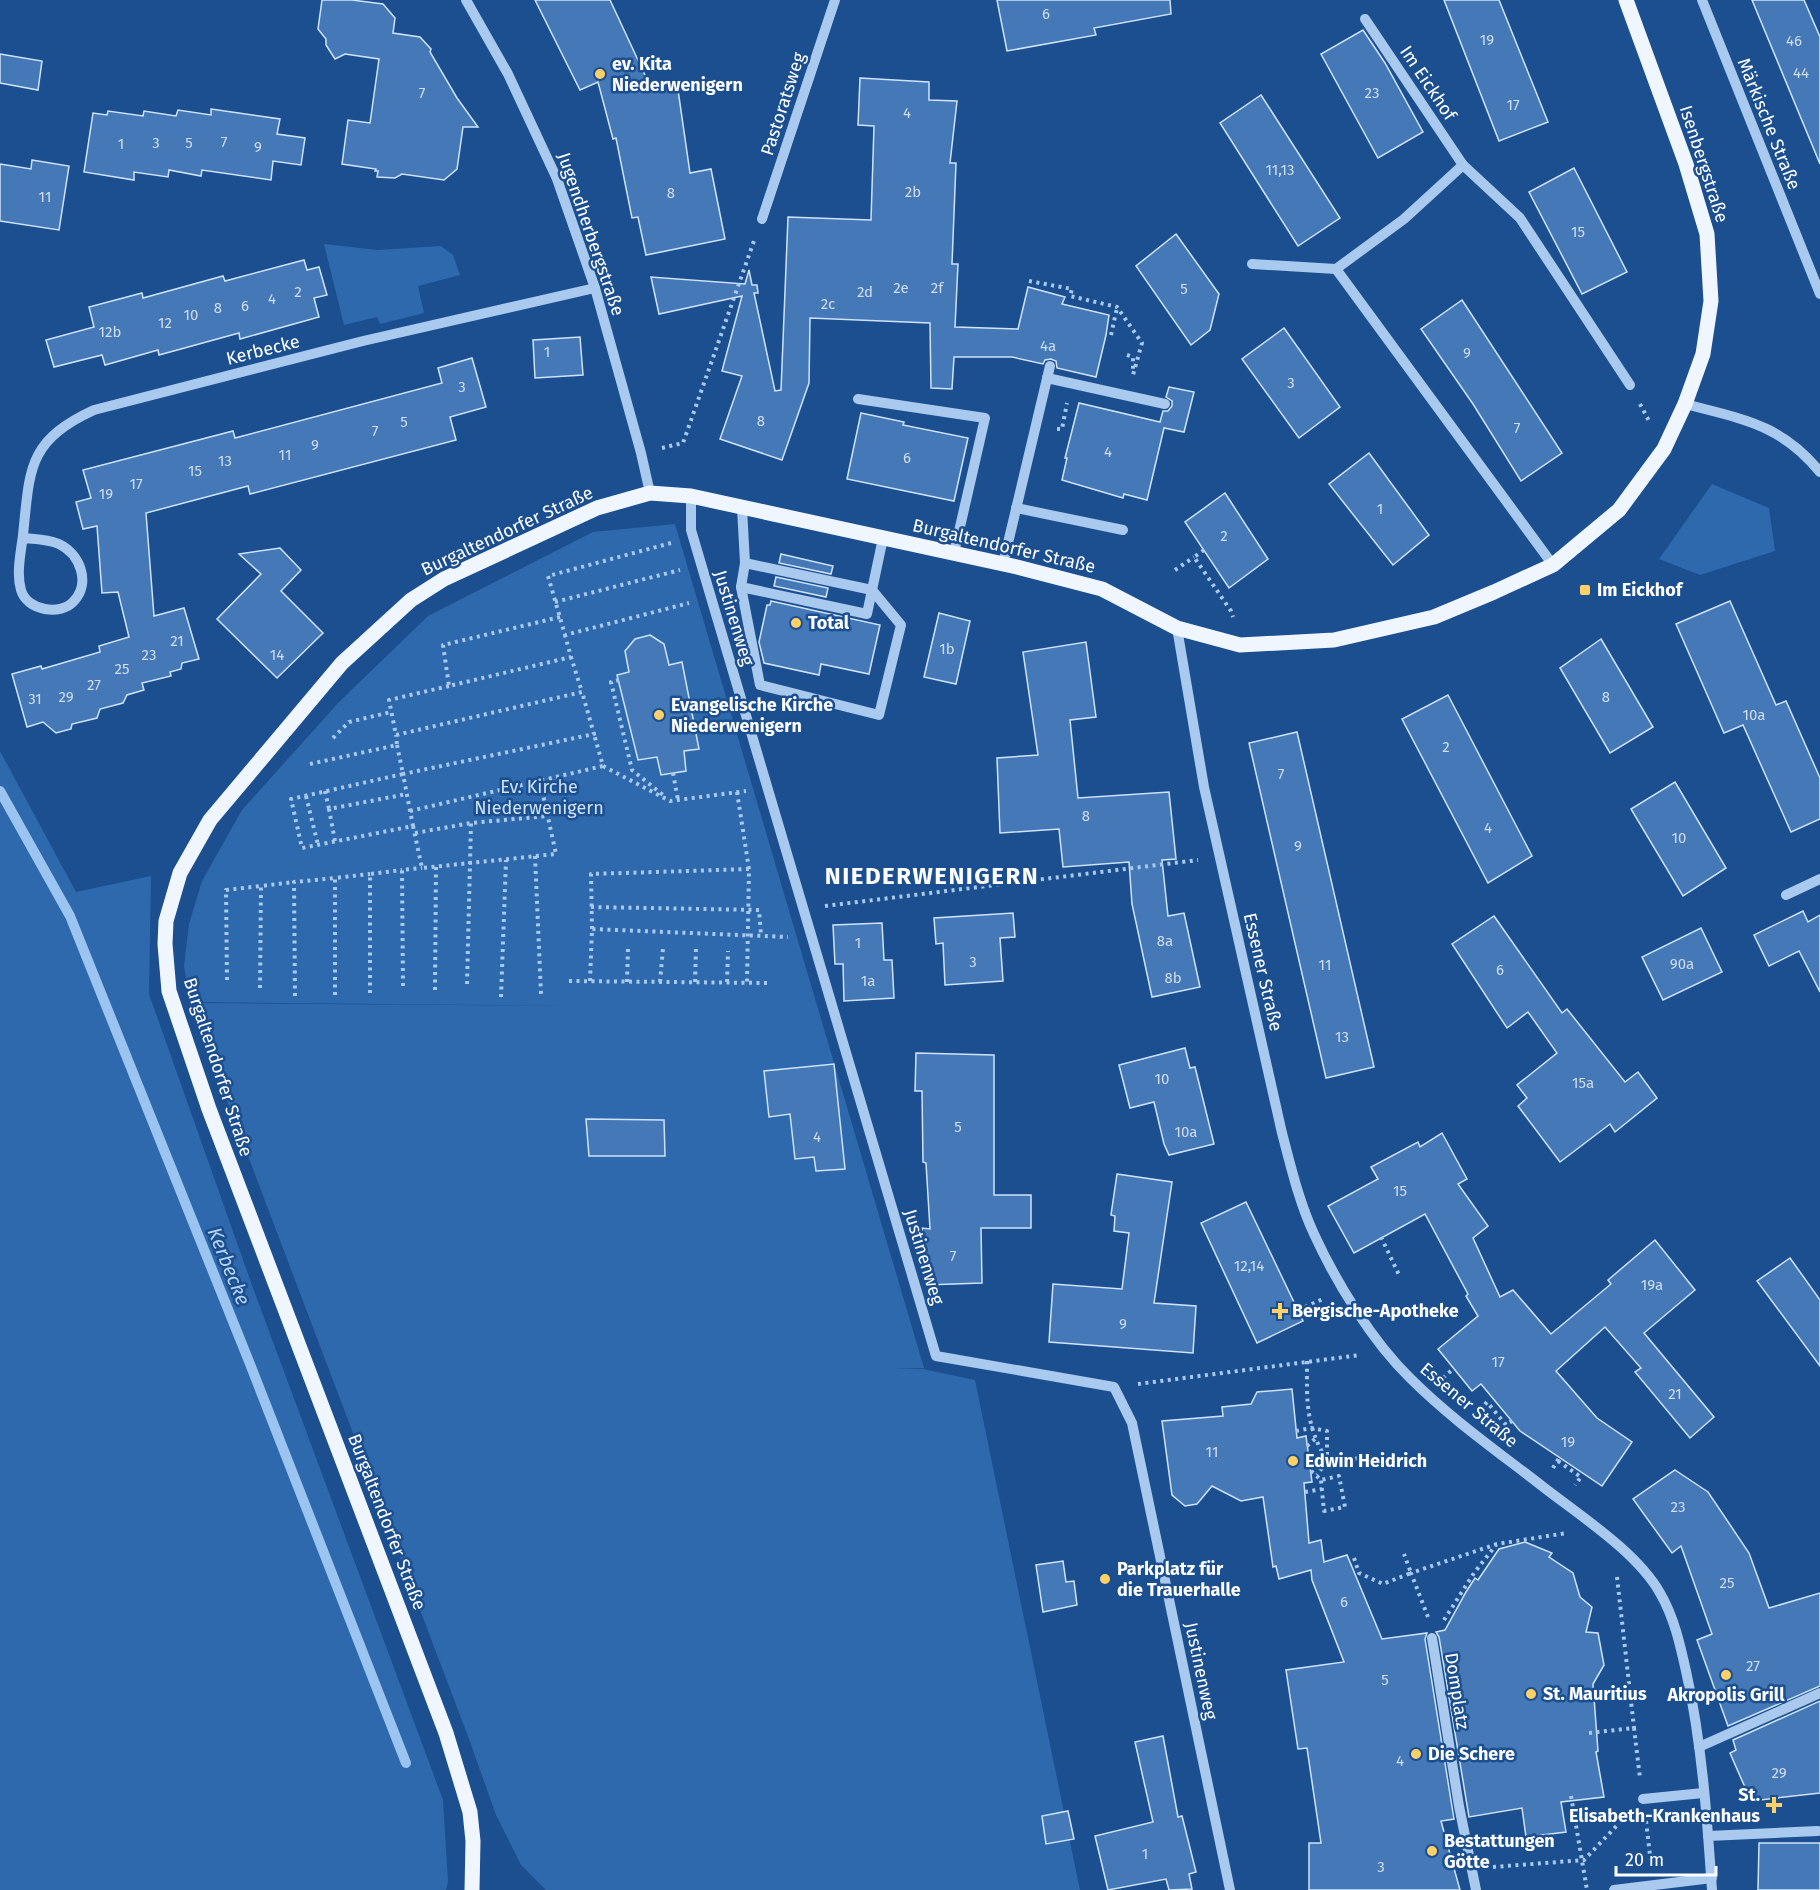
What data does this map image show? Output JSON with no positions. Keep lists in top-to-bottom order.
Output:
{
  "streets": {
    "main road": ["Isenbergstraße", "Burgaltendorfer Straße"],
    "street": [
      "Im Eickhof",
      "Pastoratsweg",
      "Märkische Straße",
      "Jugendherbergstraße",
      "Kerbecke",
      "Justinenweg",
      "Essener Straße",
      "Domplatz"
    ]
  },
  "crossings": [
    ["Isenbergstraße", "Burgaltendorfer Straße"],
    ["Jugendherbergstraße", "Kerbecke"],
    ["Jugendherbergstraße", "Burgaltendorfer Straße"],
    ["Burgaltendorfer Straße", "Justinenweg"],
    ["Burgaltendorfer Straße", "Essener Straße"]
  ],
  "districts": ["NIEDERWENIGERN"],
  "water": ["Kerbecke"],
  "parks": ["Ev. Kirche Niederwenigern"],
  "places": {
    "other": [
      "ev. Kita Niederwenigern",
      "Total",
      "Evangelische Kirche Niederwenigern",
      "Edwin Heidrich",
      "Parkplatz für die Trauerhalle",
      "Akropolis Grill",
      "St. Mauritius",
      "Die Schere",
      "Bestattungen Götte"
    ],
    "transit": ["Im Eickhof"],
    "health": ["Bergische-Apotheke", "St. Elisabeth-Krankenhaus"]
  },
  "house_numbers": [
    "6",
    "19",
    "46",
    "44",
    "7",
    "23",
    "17",
    "4",
    "7",
    "3",
    "5",
    "1",
    "9",
    "11,13",
    "2b",
    "8",
    "11",
    "15",
    "2e",
    "2f",
    "5",
    "2",
    "2d",
    "4",
    "2c",
    "6",
    "8",
    "10",
    "12",
    "12b",
    "4a",
    "1",
    "9",
    "3",
    "3",
    "8",
    "5",
    "7",
    "7",
    "9",
    "4",
    "11",
    "6",
    "13",
    "15",
    "17",
    "19",
    "1",
    "2",
    "21",
    "1b",
    "23",
    "14",
    "25",
    "27",
    "29",
    "8",
    "31",
    "10a",
    "2",
    "7",
    "8",
    "4",
    "10",
    "9",
    "8a",
    "1",
    "3",
    "90a",
    "11",
    "6",
    "8b",
    "1a",
    "13",
    "10",
    "15a",
    "5",
    "10a",
    "4",
    "15",
    "7",
    "12,14",
    "19a",
    "9",
    "17",
    "21",
    "19",
    "11",
    "23",
    "25",
    "6",
    "27",
    "5",
    "4",
    "29",
    "1",
    "3"
  ],
  "scale_bar": "20 m"
}
